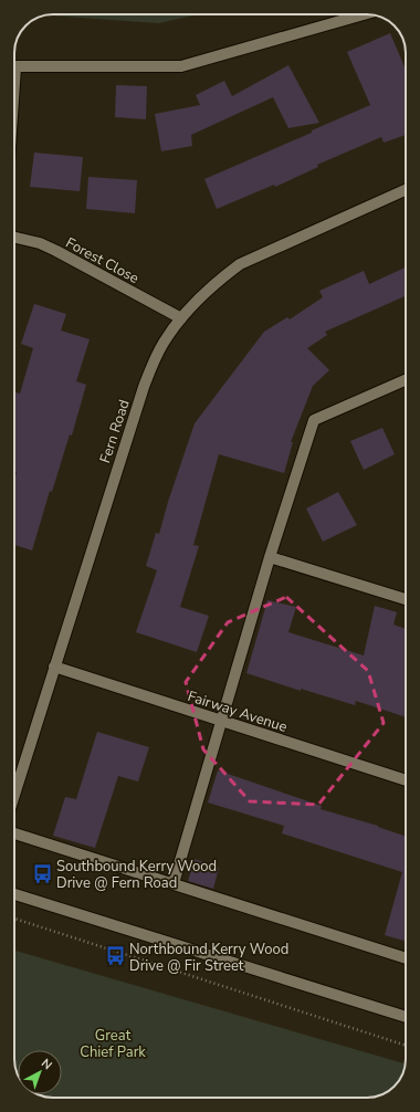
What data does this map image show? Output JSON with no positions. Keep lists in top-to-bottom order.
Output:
{
  "streets": {
    "street": ["Forest Close", "Fern Road", "Fairway Avenue"]
  },
  "crossings": [
    ["Forest Close", "Fern Road"],
    ["Fern Road", "Fairway Avenue"]
  ],
  "parks": ["Great Chief Park"],
  "places": {
    "bus stop": ["Southbound Kerry Wood Drive @ Fern Road", "Northbound Kerry Wood Drive @ Fir Street"]
  },
  "north": "top right"
}
